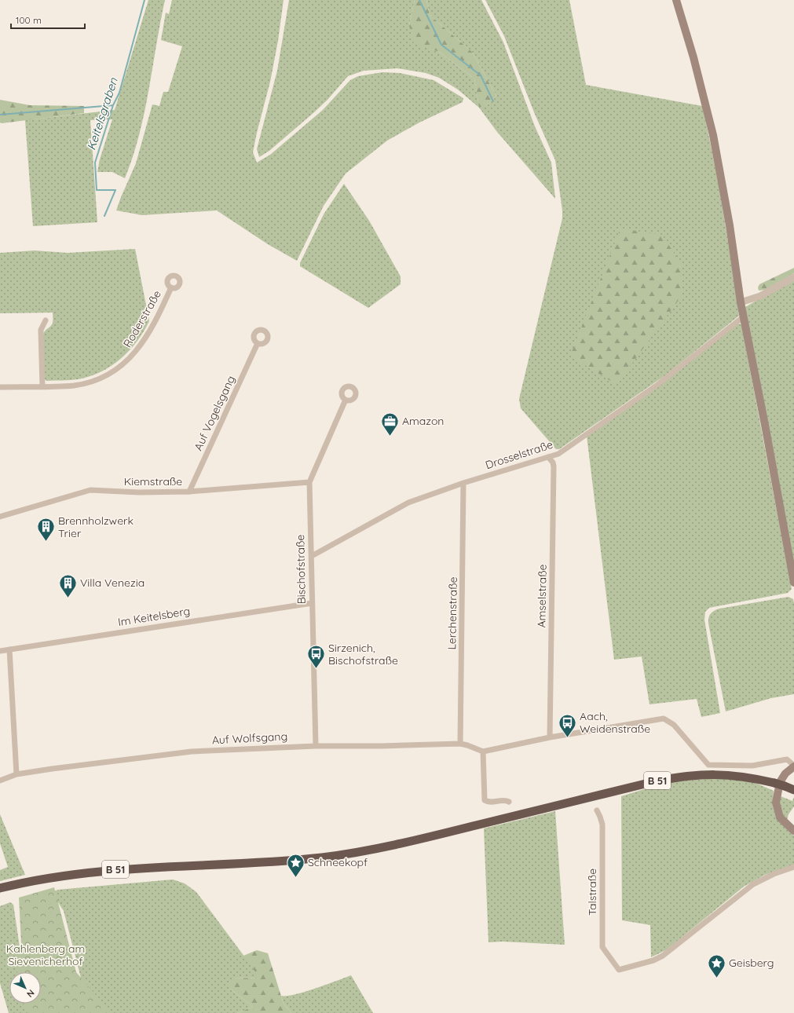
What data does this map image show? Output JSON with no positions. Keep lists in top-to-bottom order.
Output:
{
  "streets": {
    "highway": ["B 51"],
    "street": [
      "Roderstraße",
      "Auf Vogelsgang",
      "Drosselstraße",
      "Kiemstraße",
      "Bischofstraße",
      "Amselstraße",
      "Lerchenstraße",
      "Im Keitelsberg",
      "Auf Wolfsgang",
      "Talstraße"
    ]
  },
  "crossings": [
    ["Auf Vogelsgang", "Kiemstraße"],
    ["Drosselstraße", "Bischofstraße"],
    ["Drosselstraße", "Amselstraße"],
    ["Drosselstraße", "Lerchenstraße"],
    ["Kiemstraße", "Bischofstraße"],
    ["Bischofstraße", "Im Keitelsberg"],
    ["Bischofstraße", "Auf Wolfsgang"],
    ["Lerchenstraße", "Auf Wolfsgang"]
  ],
  "water": ["Keitelsgraben"],
  "parks": ["Kahlenberg am Sievenicherhof"],
  "places": {
    "office": ["Amazon"],
    "building": ["Brennholzwerk Trier", "Villa Venezia"],
    "bus stop": ["Sirzenich, Bischofstraße", "Aach, Weidenstraße"],
    "place": ["Schneekopf", "Geisberg"]
  },
  "scale_bar": "100 m",
  "north": "bottom right"
}
